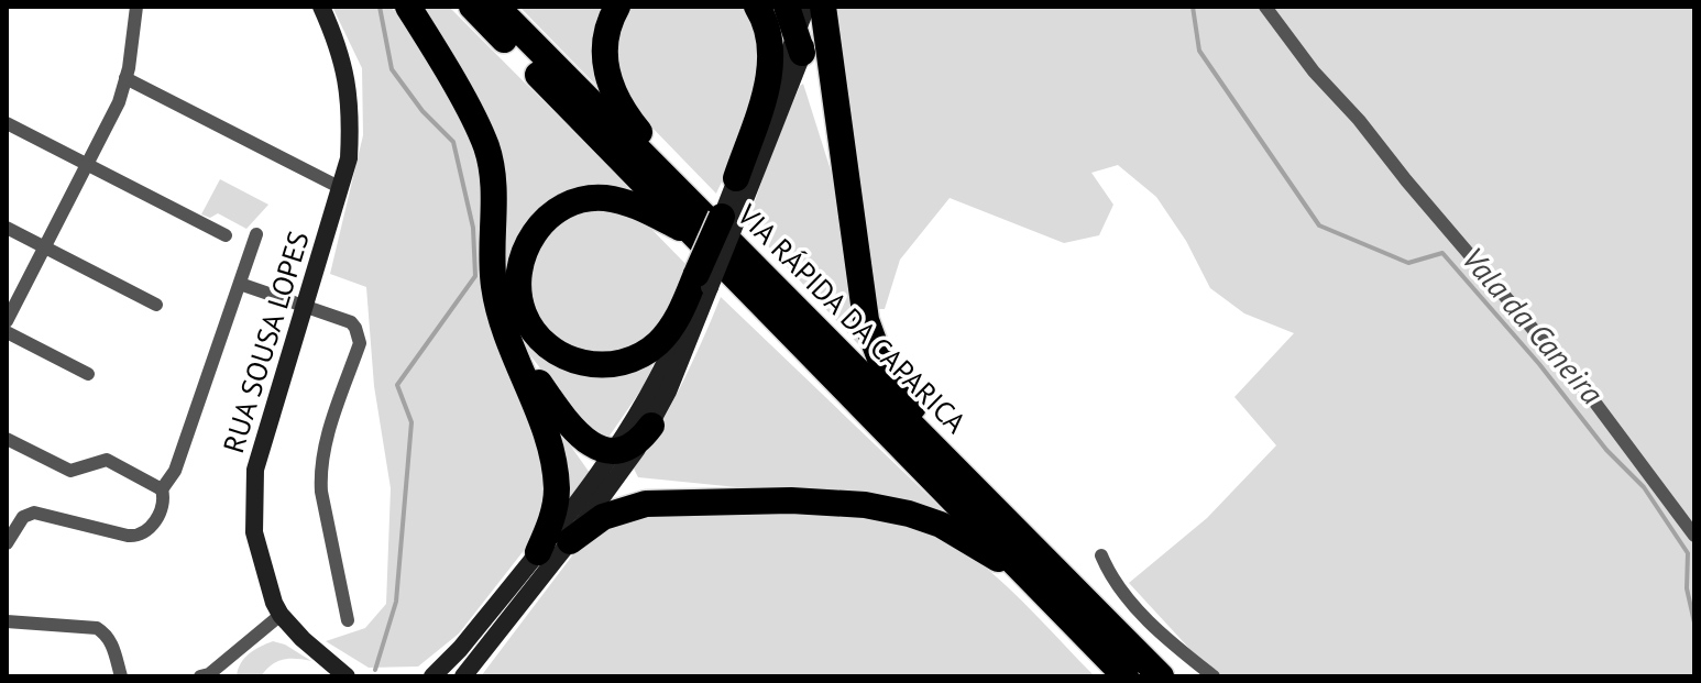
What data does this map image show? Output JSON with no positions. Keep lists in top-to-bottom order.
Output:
{
  "streets": {
    "highway": ["VIA RÁPIDA DA CAPARICA"],
    "main road": ["RUA SOUSA LOPES"]
  },
  "water": ["Vala da Caneira"]
}
